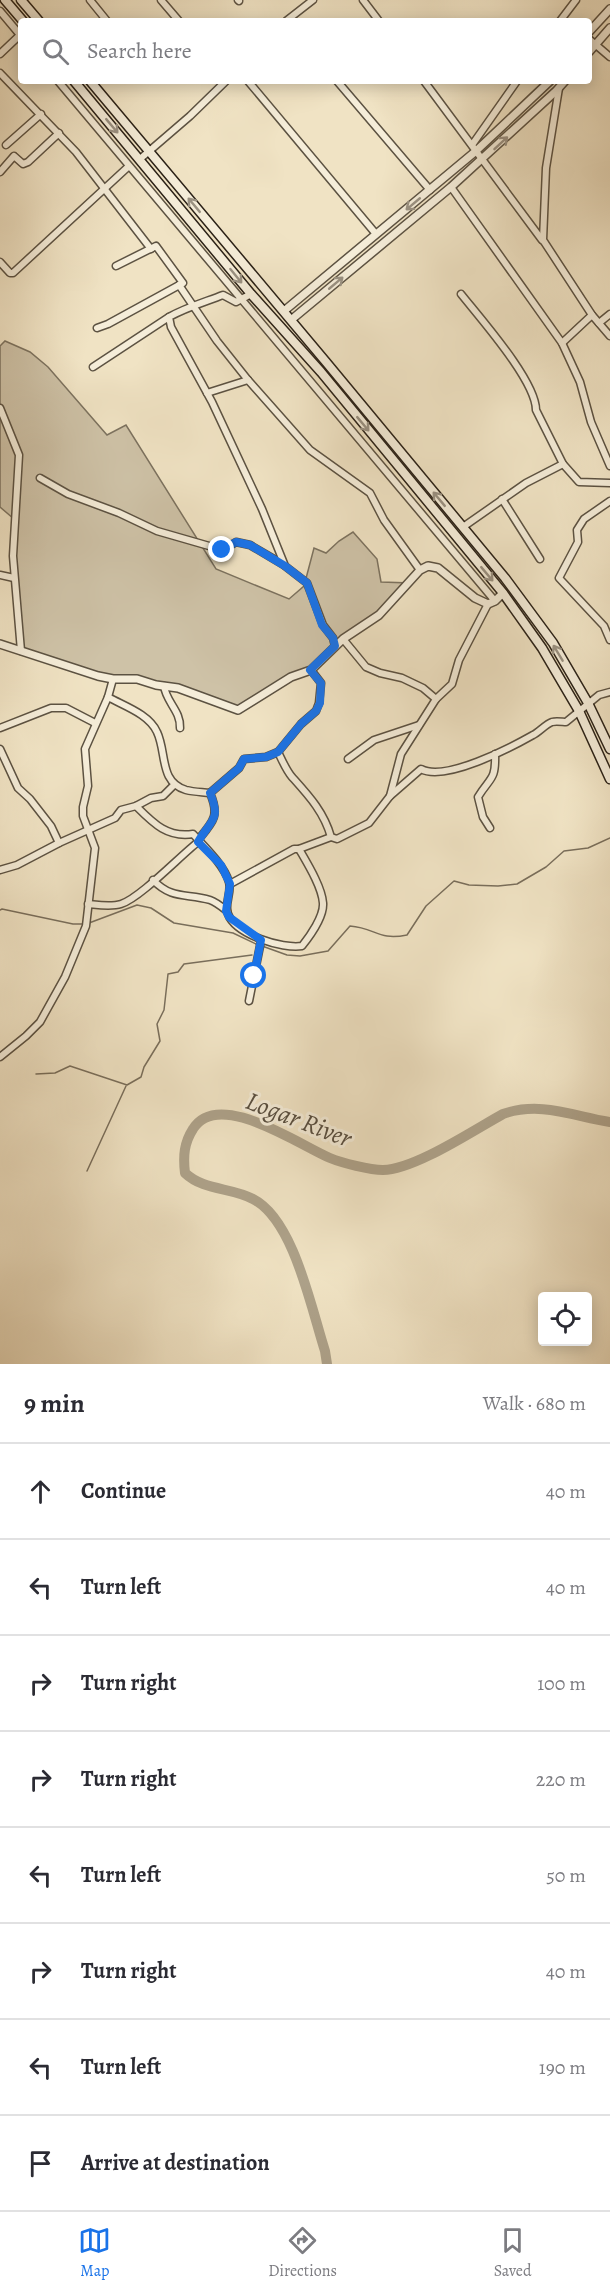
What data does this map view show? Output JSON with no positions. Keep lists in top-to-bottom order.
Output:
{
  "water": ["Logar River"],
  "page": {
    "search": "Search here",
    "heading": ["9 min", "Walk · 680 m"],
    "list": [
      ["Continue", "40 m"],
      ["Turn left", "40 m"],
      ["Turn right", "100 m"],
      ["Turn right", "220 m"],
      ["Turn left", "50 m"],
      ["Turn right", "40 m"],
      ["Turn left", "190 m"],
      "Arrive at destination"
    ],
    "nav": ["Map", "Directions", "Saved"]
  }
}
